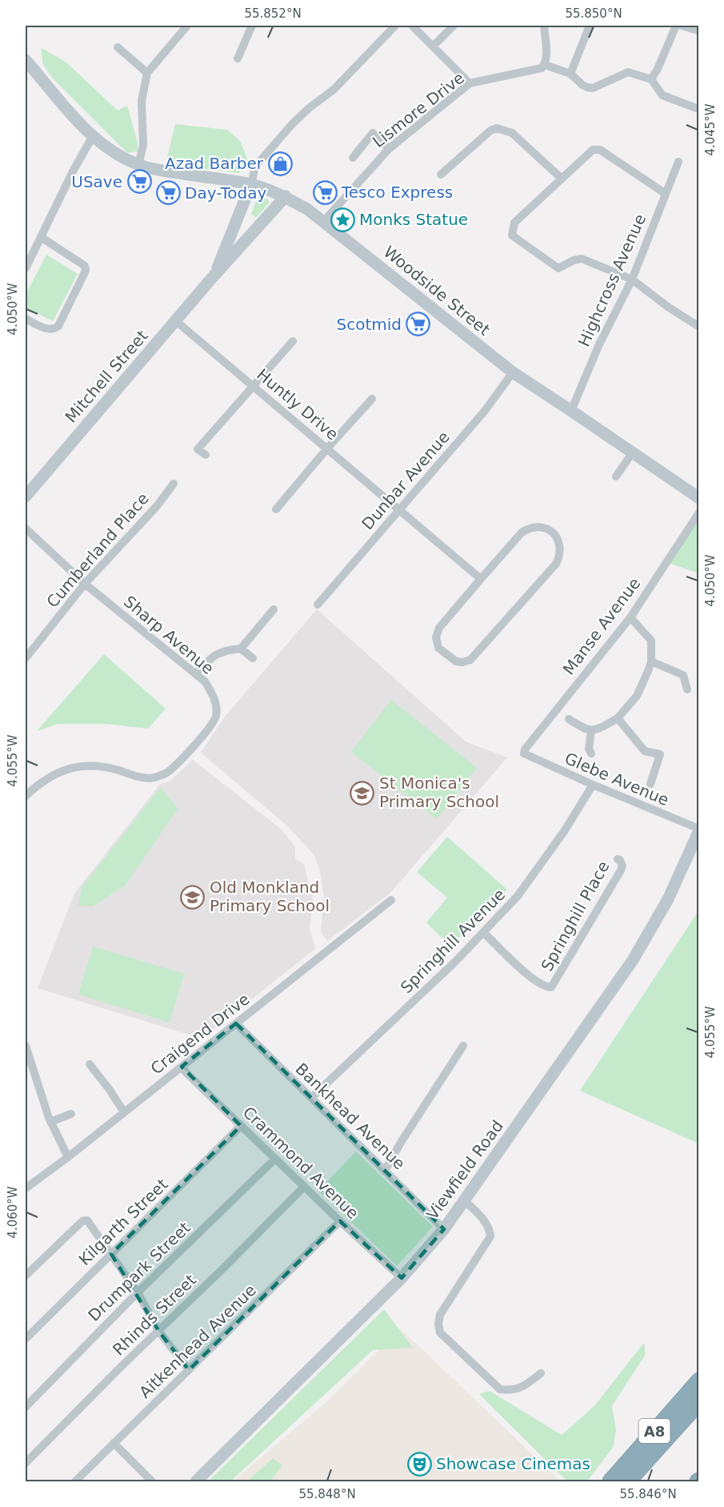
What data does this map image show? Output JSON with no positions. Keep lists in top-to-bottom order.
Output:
{
  "streets": {
    "highway": ["A8"],
    "street": [
      "Lismore Drive",
      "Highcross Avenue",
      "Woodside Street",
      "Mitchell Street",
      "Huntly Drive",
      "Dunbar Avenue",
      "Cumberland Place",
      "Manse Avenue",
      "Sharp Avenue",
      "Glebe Avenue",
      "Springhill Place",
      "Springhill Avenue",
      "Craigend Drive",
      "Bankhead Avenue",
      "Crammond Avenue",
      "Viewfield Road",
      "Kilgarth Street",
      "Drumpark Street",
      "Rhinds Street",
      "Aitkenhead Avenue"
    ]
  },
  "crossings": [
    ["Lismore Drive", "Woodside Street"],
    ["Highcross Avenue", "Woodside Street"],
    ["Woodside Street", "Mitchell Street"],
    ["Woodside Street", "Dunbar Avenue"],
    ["Mitchell Street", "Huntly Drive"],
    ["Huntly Drive", "Dunbar Avenue"],
    ["Cumberland Place", "Sharp Avenue"],
    ["Manse Avenue", "Glebe Avenue"],
    ["Glebe Avenue", "Springhill Avenue"],
    ["Glebe Avenue", "Viewfield Road"],
    ["Springhill Place", "Springhill Avenue"],
    ["Springhill Avenue", "Bankhead Avenue"],
    ["Craigend Drive", "Bankhead Avenue"],
    ["Craigend Drive", "Crammond Avenue"],
    ["Bankhead Avenue", "Viewfield Road"],
    ["Crammond Avenue", "Viewfield Road"],
    ["Crammond Avenue", "Kilgarth Street"],
    ["Crammond Avenue", "Drumpark Street"],
    ["Crammond Avenue", "Rhinds Street"],
    ["Crammond Avenue", "Aitkenhead Avenue"]
  ],
  "places": {
    "shop": ["Azad Barber"],
    "supermarket": [
      "USave",
      "Tesco Express",
      "Day-Today",
      "Scotmid"
    ],
    "place": ["Monks Statue"],
    "school or university": ["St Monica's Primary School", "Old Monkland Primary School"],
    "theatre": ["Showcase Cinemas"]
  },
  "coordinates": [
    "55.852°N",
    "55.850°N",
    "4.045°W",
    "4.050°W",
    "4.055°W",
    "4.060°W",
    "55.848°N",
    "55.846°N"
  ]
}
